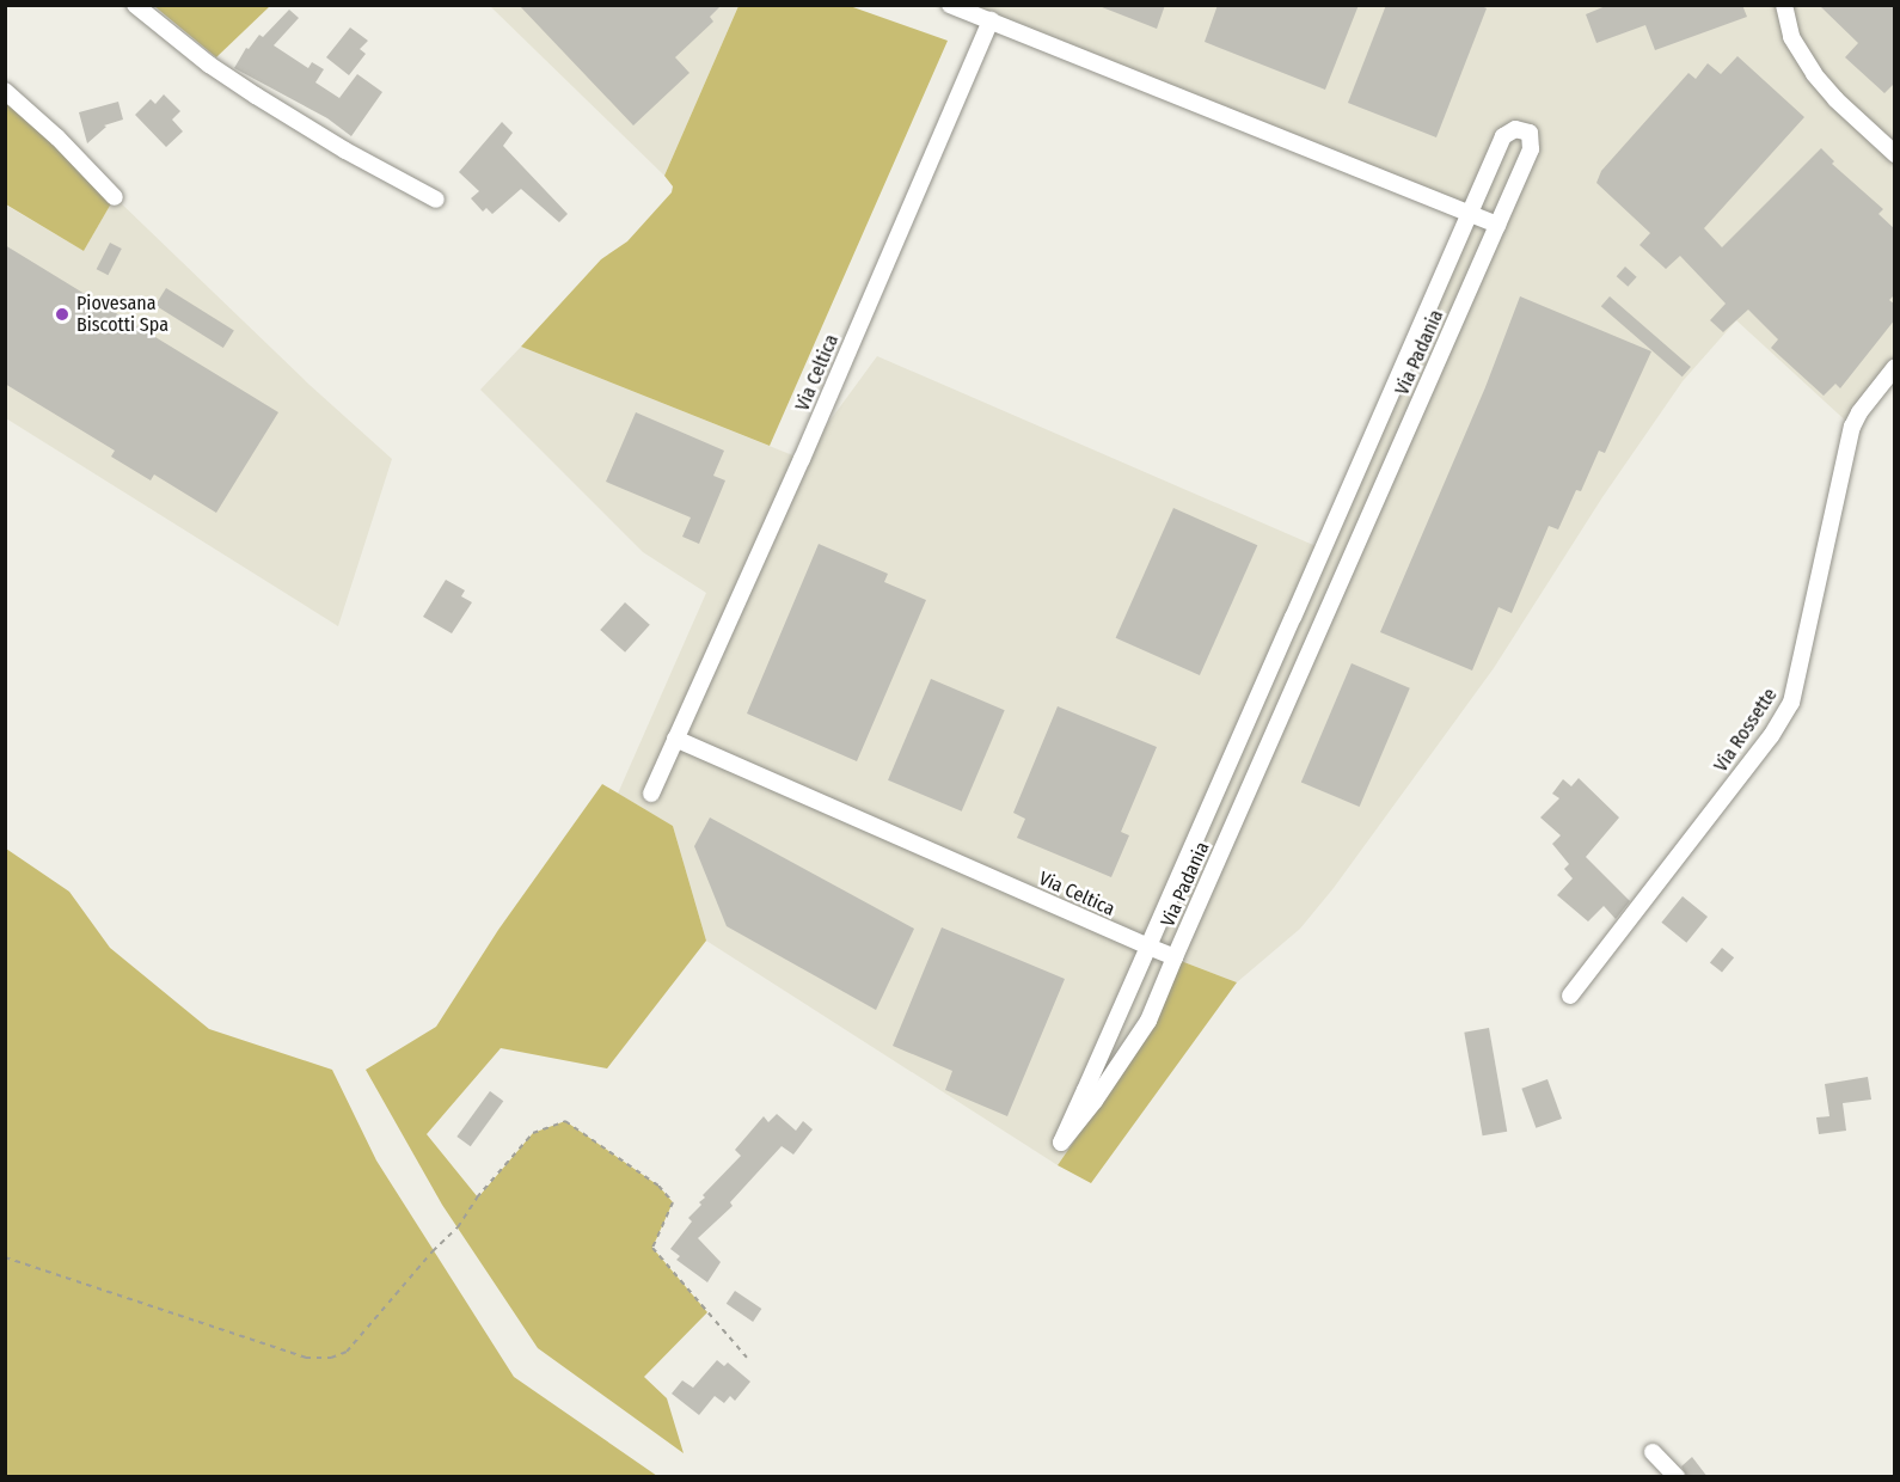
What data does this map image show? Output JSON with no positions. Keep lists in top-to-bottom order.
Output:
{
  "streets": {
    "street": ["Via Padania", "Via Celtica", "Via Rossette"]
  },
  "crossings": [
    ["Via Padania", "Via Celtica"]
  ],
  "places": ["Piovesana Biscotti Spa"]
}
